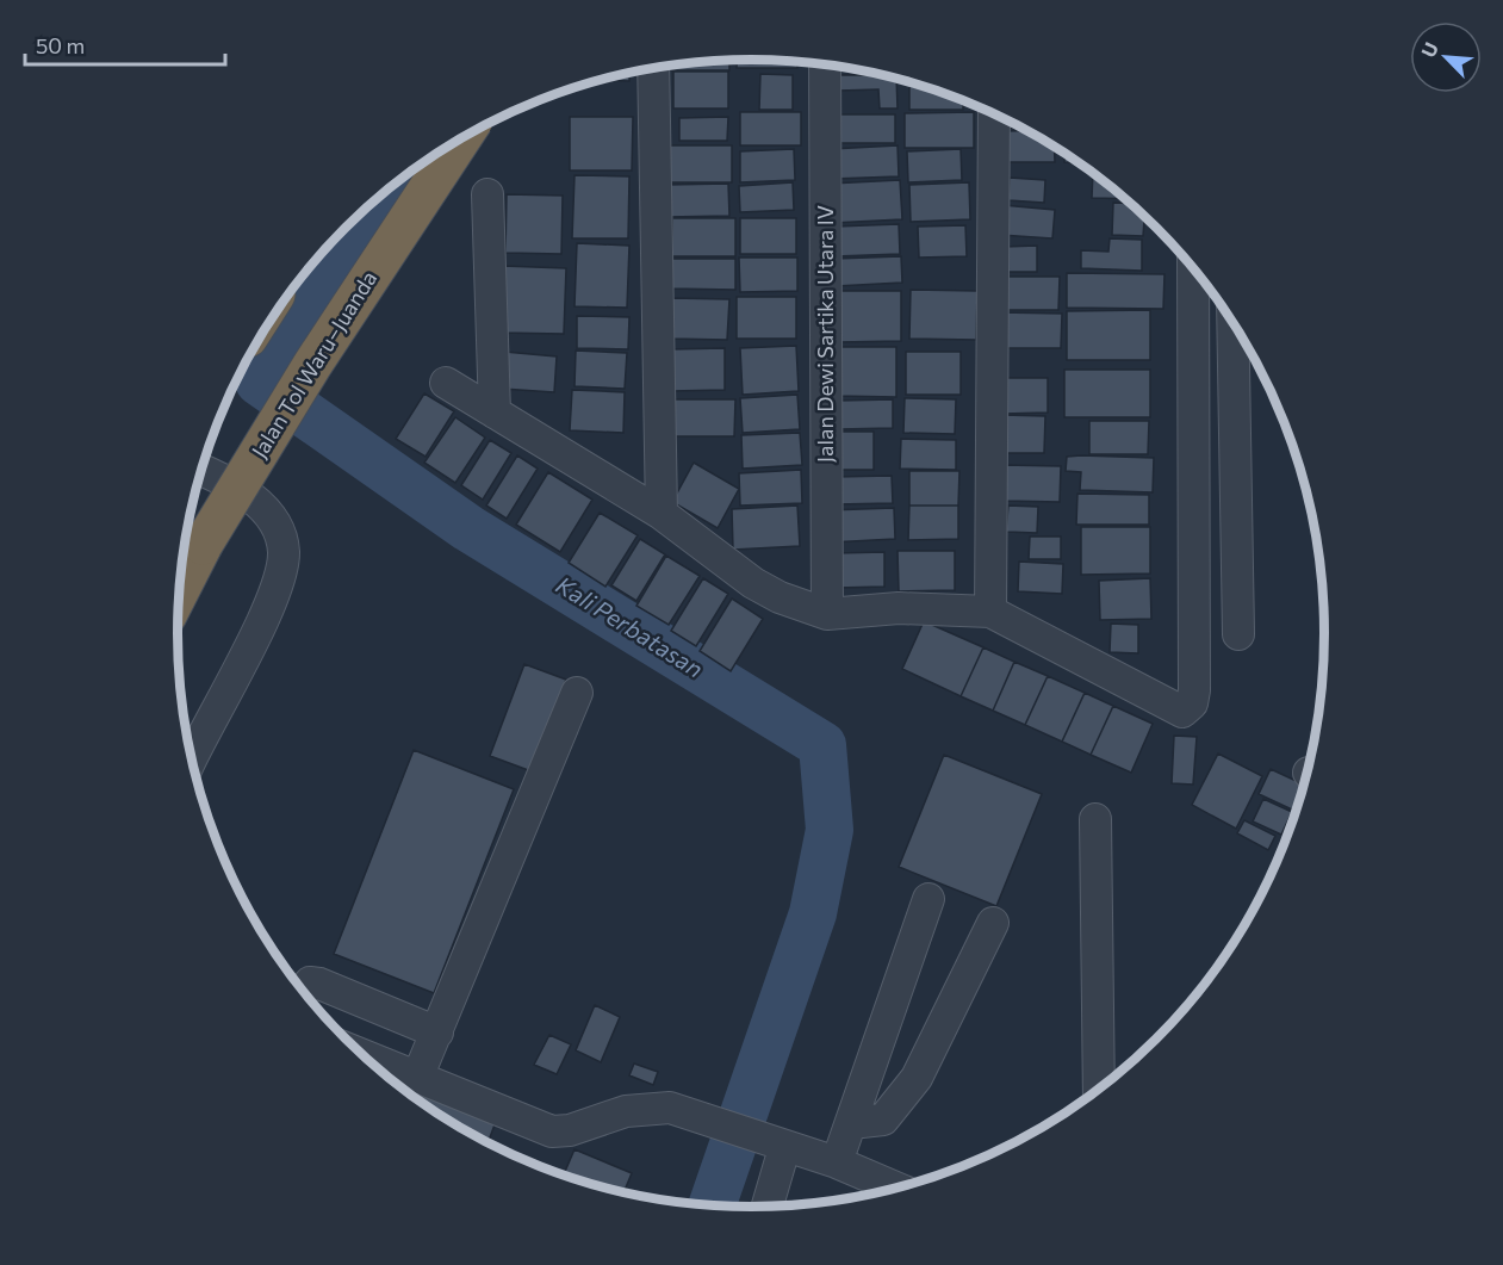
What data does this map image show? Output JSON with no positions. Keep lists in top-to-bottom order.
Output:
{
  "streets": {
    "highway": ["Jalan Tol Waru–Juanda"],
    "street": ["Jalan Dewi Sartika Utara IV"]
  },
  "water": ["Kali Perbatasan"],
  "scale_bar": "50 m",
  "north": "top left"
}
